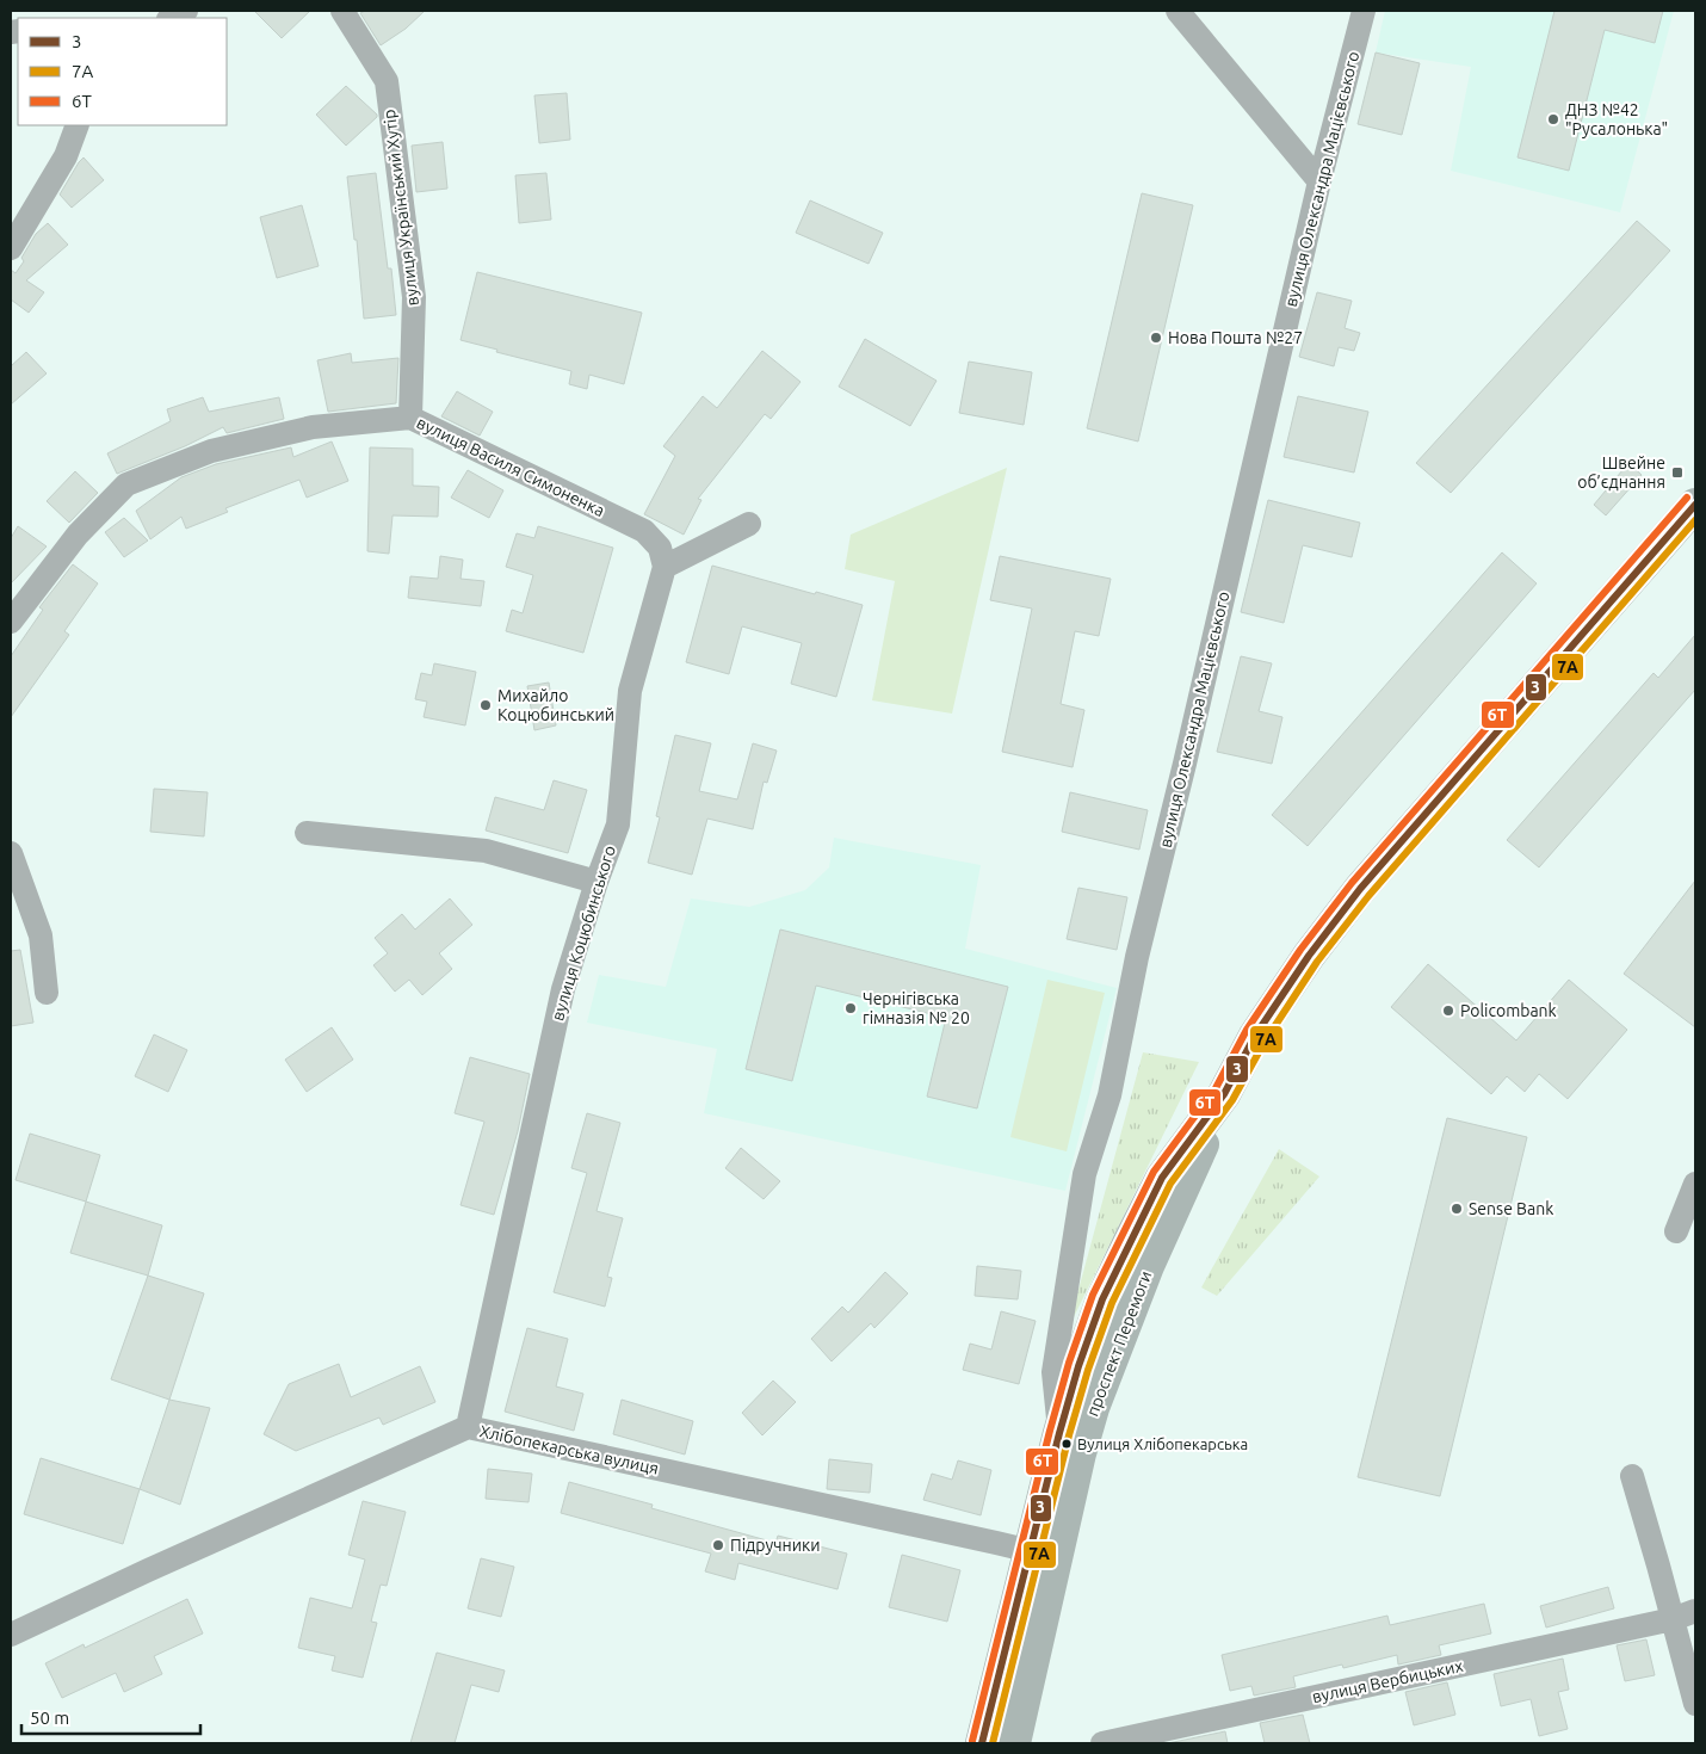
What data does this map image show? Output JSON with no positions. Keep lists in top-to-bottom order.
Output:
{
  "streets": {
    "main road": ["проспект Перемоги"],
    "street": [
      "вулиця Олександра Мацієвського",
      "вулиця Український Хутір",
      "вулиця Василя Симоненка",
      "вулиця Коцюбинського",
      "Хлібопекарська вулиця",
      "вулиця Вербицьких"
    ]
  },
  "crossings": [
    ["вулиця Олександра Мацієвського", "проспект Перемоги"],
    ["вулиця Український Хутір", "вулиця Василя Симоненка"],
    ["вулиця Василя Симоненка", "вулиця Коцюбинського"],
    ["вулиця Коцюбинського", "Хлібопекарська вулиця"],
    ["проспект Перемоги", "Хлібопекарська вулиця"]
  ],
  "places": {
    "other": [
      "ДНЗ №42 \"Русалонька\"",
      "Нова Пошта №27",
      "Михайло Коцюбинський",
      "Чернігівська гімназія № 20",
      "Policombank",
      "Sense Bank",
      "Вулиця Хлібопекарська",
      "Підручники"
    ],
    "transit": ["Швейне об’єднання"]
  },
  "lines": ["transit line 6Т", "transit line 3", "transit line 7А"],
  "legend": ["3", "7А", "6Т"],
  "scale_bar": "50 m"
}
